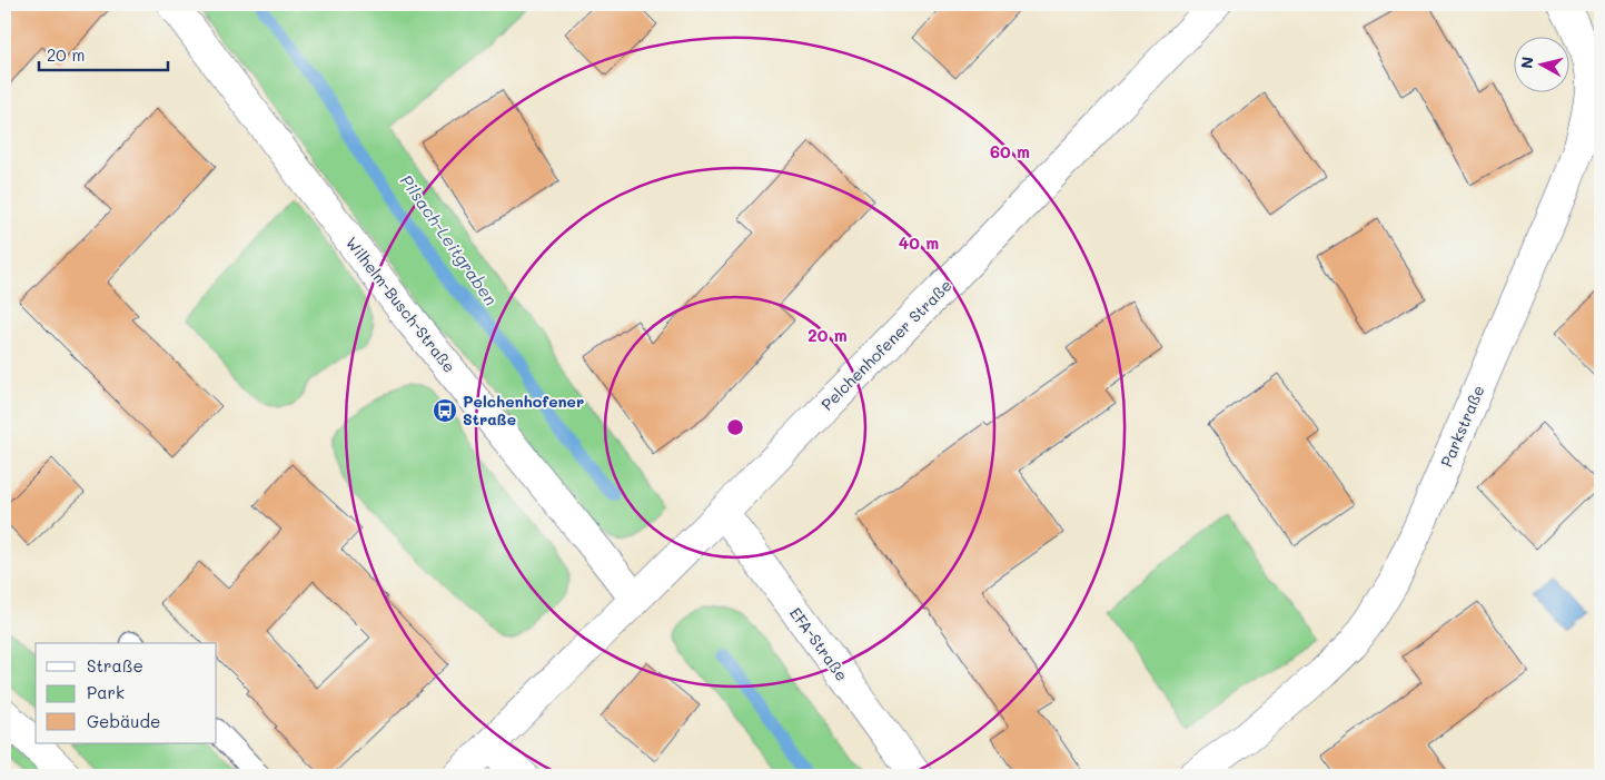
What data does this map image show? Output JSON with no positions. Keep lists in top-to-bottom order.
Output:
{
  "streets": {
    "street": [
      "Wilhelm-Busch-Straße",
      "Pelchenhofener Straße",
      "Parkstraße",
      "EFA-Straße"
    ]
  },
  "crossings": [
    ["Wilhelm-Busch-Straße", "Pelchenhofener Straße"],
    ["Pelchenhofener Straße", "EFA-Straße"]
  ],
  "water": ["Pilsach-Leitgraben"],
  "places": {
    "bus stop": ["Pelchenhofener Straße"]
  },
  "legend": ["Straße", "Park", "Gebäude"],
  "scale_bar": "20 m",
  "north": "left",
  "rings": ["60 m", "40 m", "20 m"]
}
